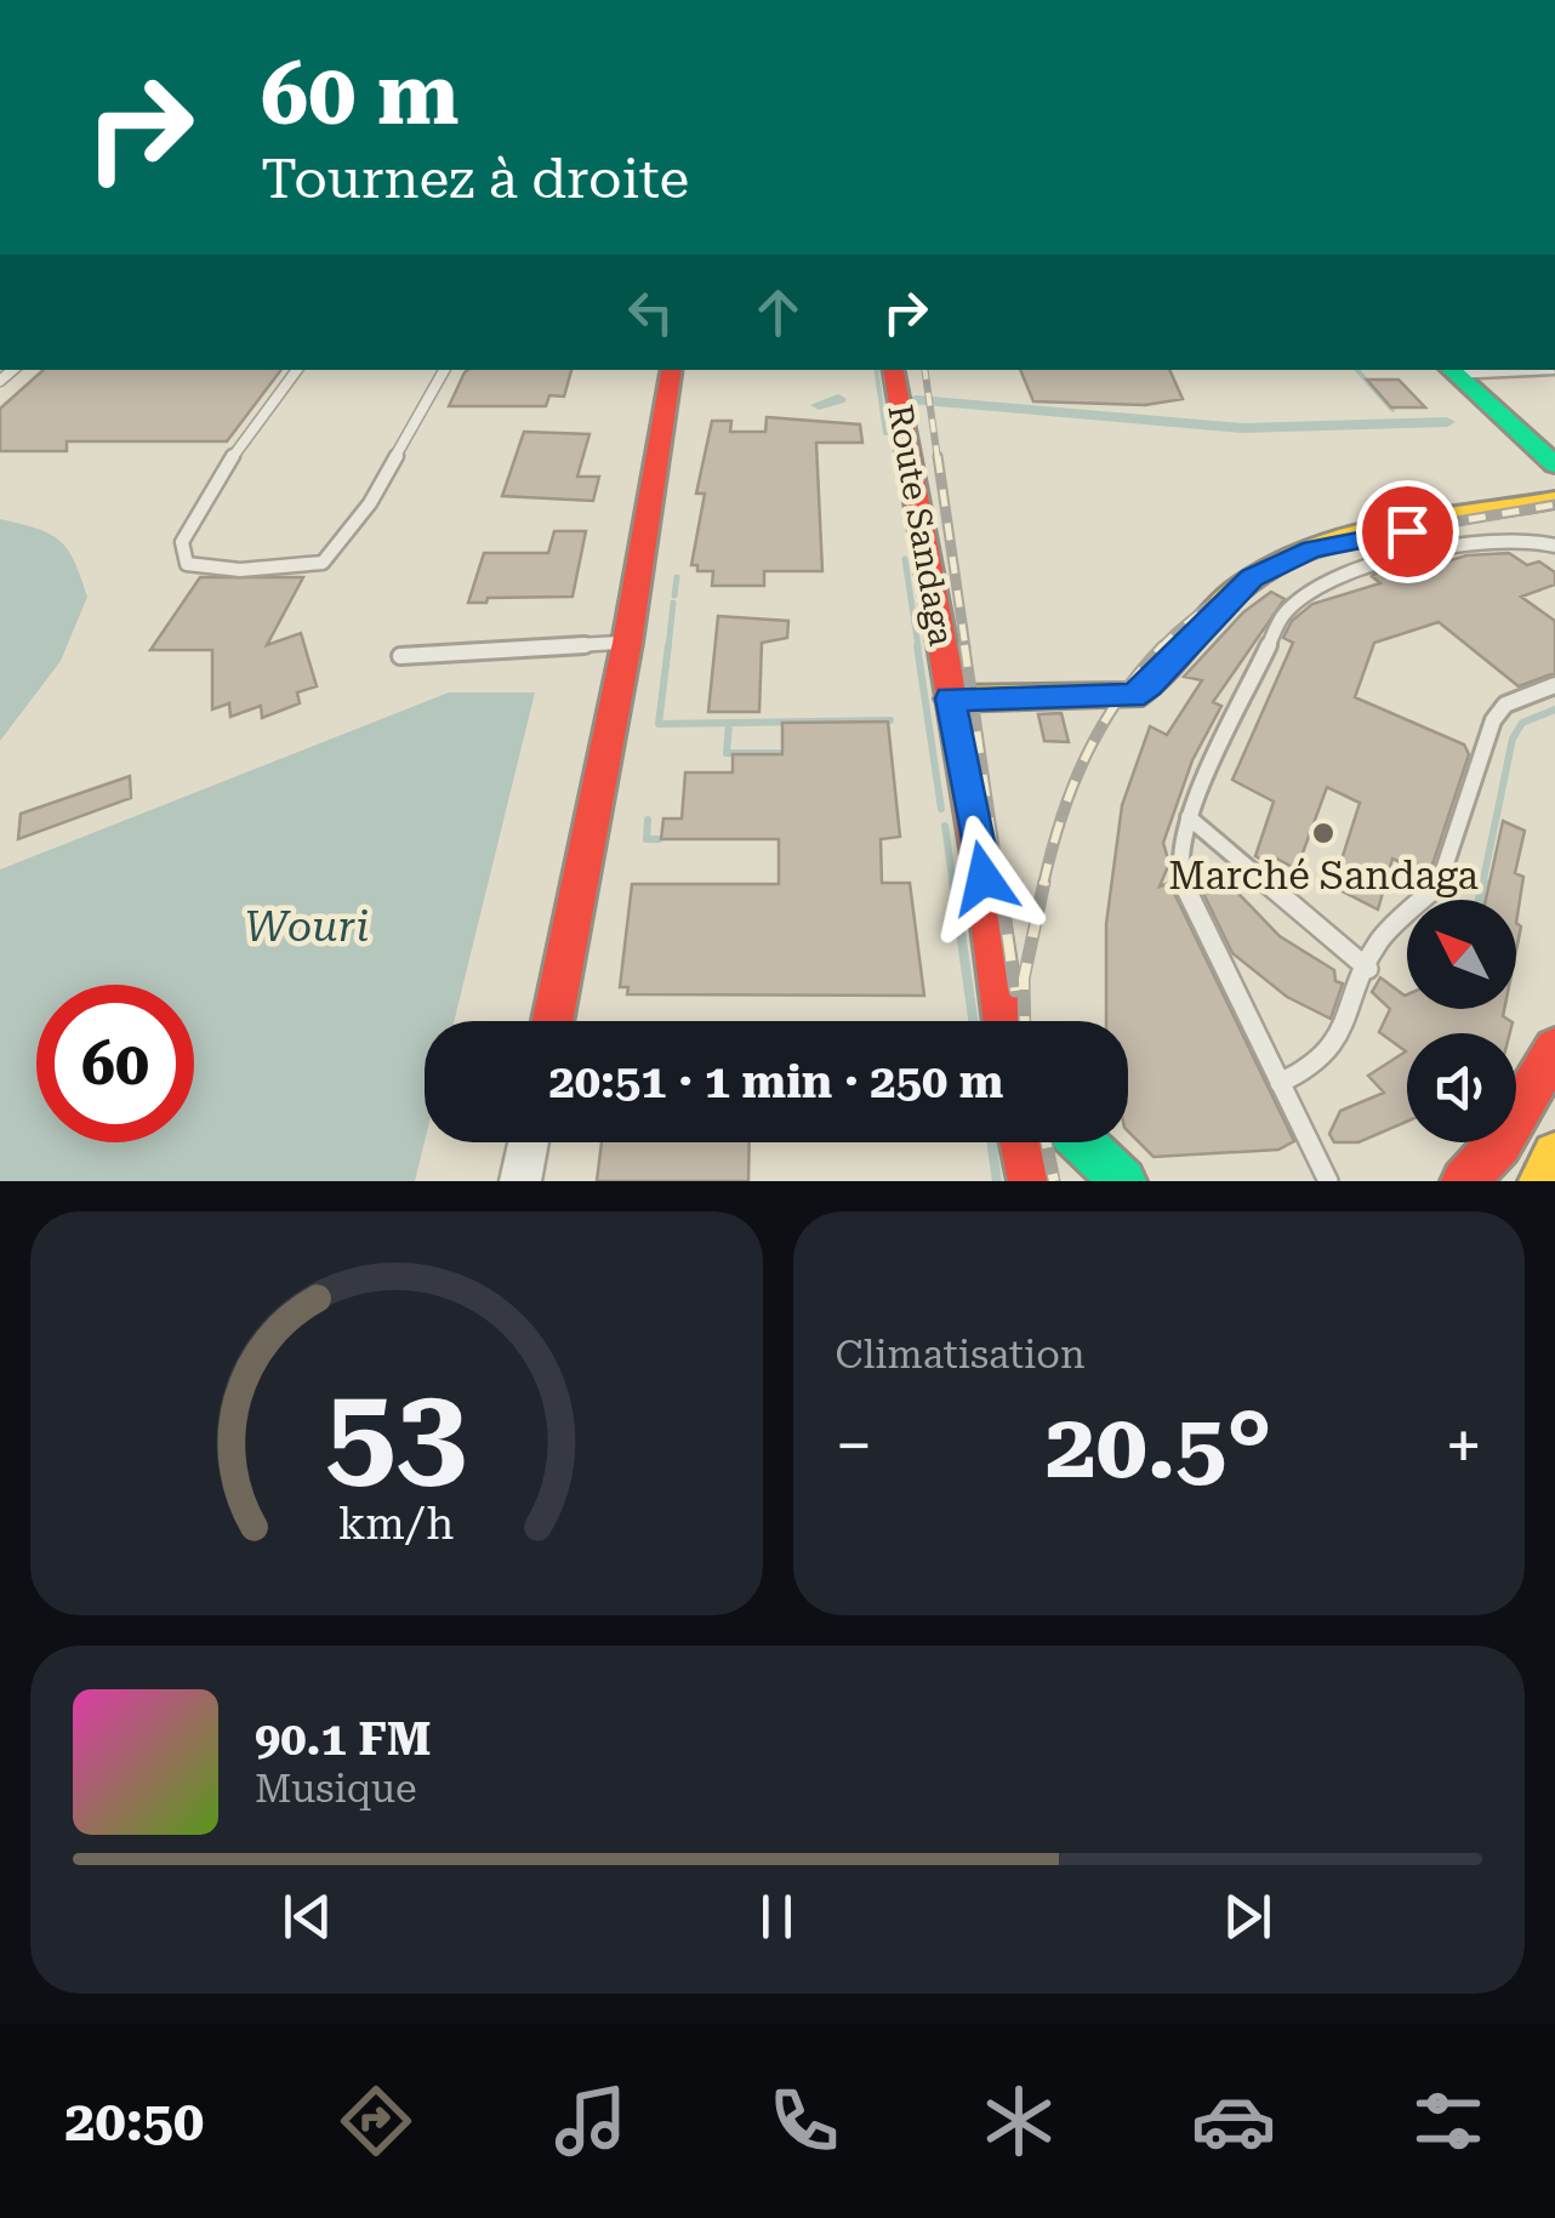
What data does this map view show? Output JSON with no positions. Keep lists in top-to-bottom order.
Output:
{
  "streets": {
    "main road": ["Route Sandaga"]
  },
  "water": ["Wouri"],
  "places": ["Marché Sandaga"],
  "north": "top left",
  "page": {
    "turn": ["60 m", "Tournez à droite"],
    "limit": "60",
    "trip": "20:51 · 1 min · 250 m",
    "tile": "Climatisation",
    "heat": ["−", "20.5°", "+"],
    "song": ["90.1 FM", "Musique"],
    "tabs": "20:50",
    "gauge": ["53", "km/h"]
  }
}
